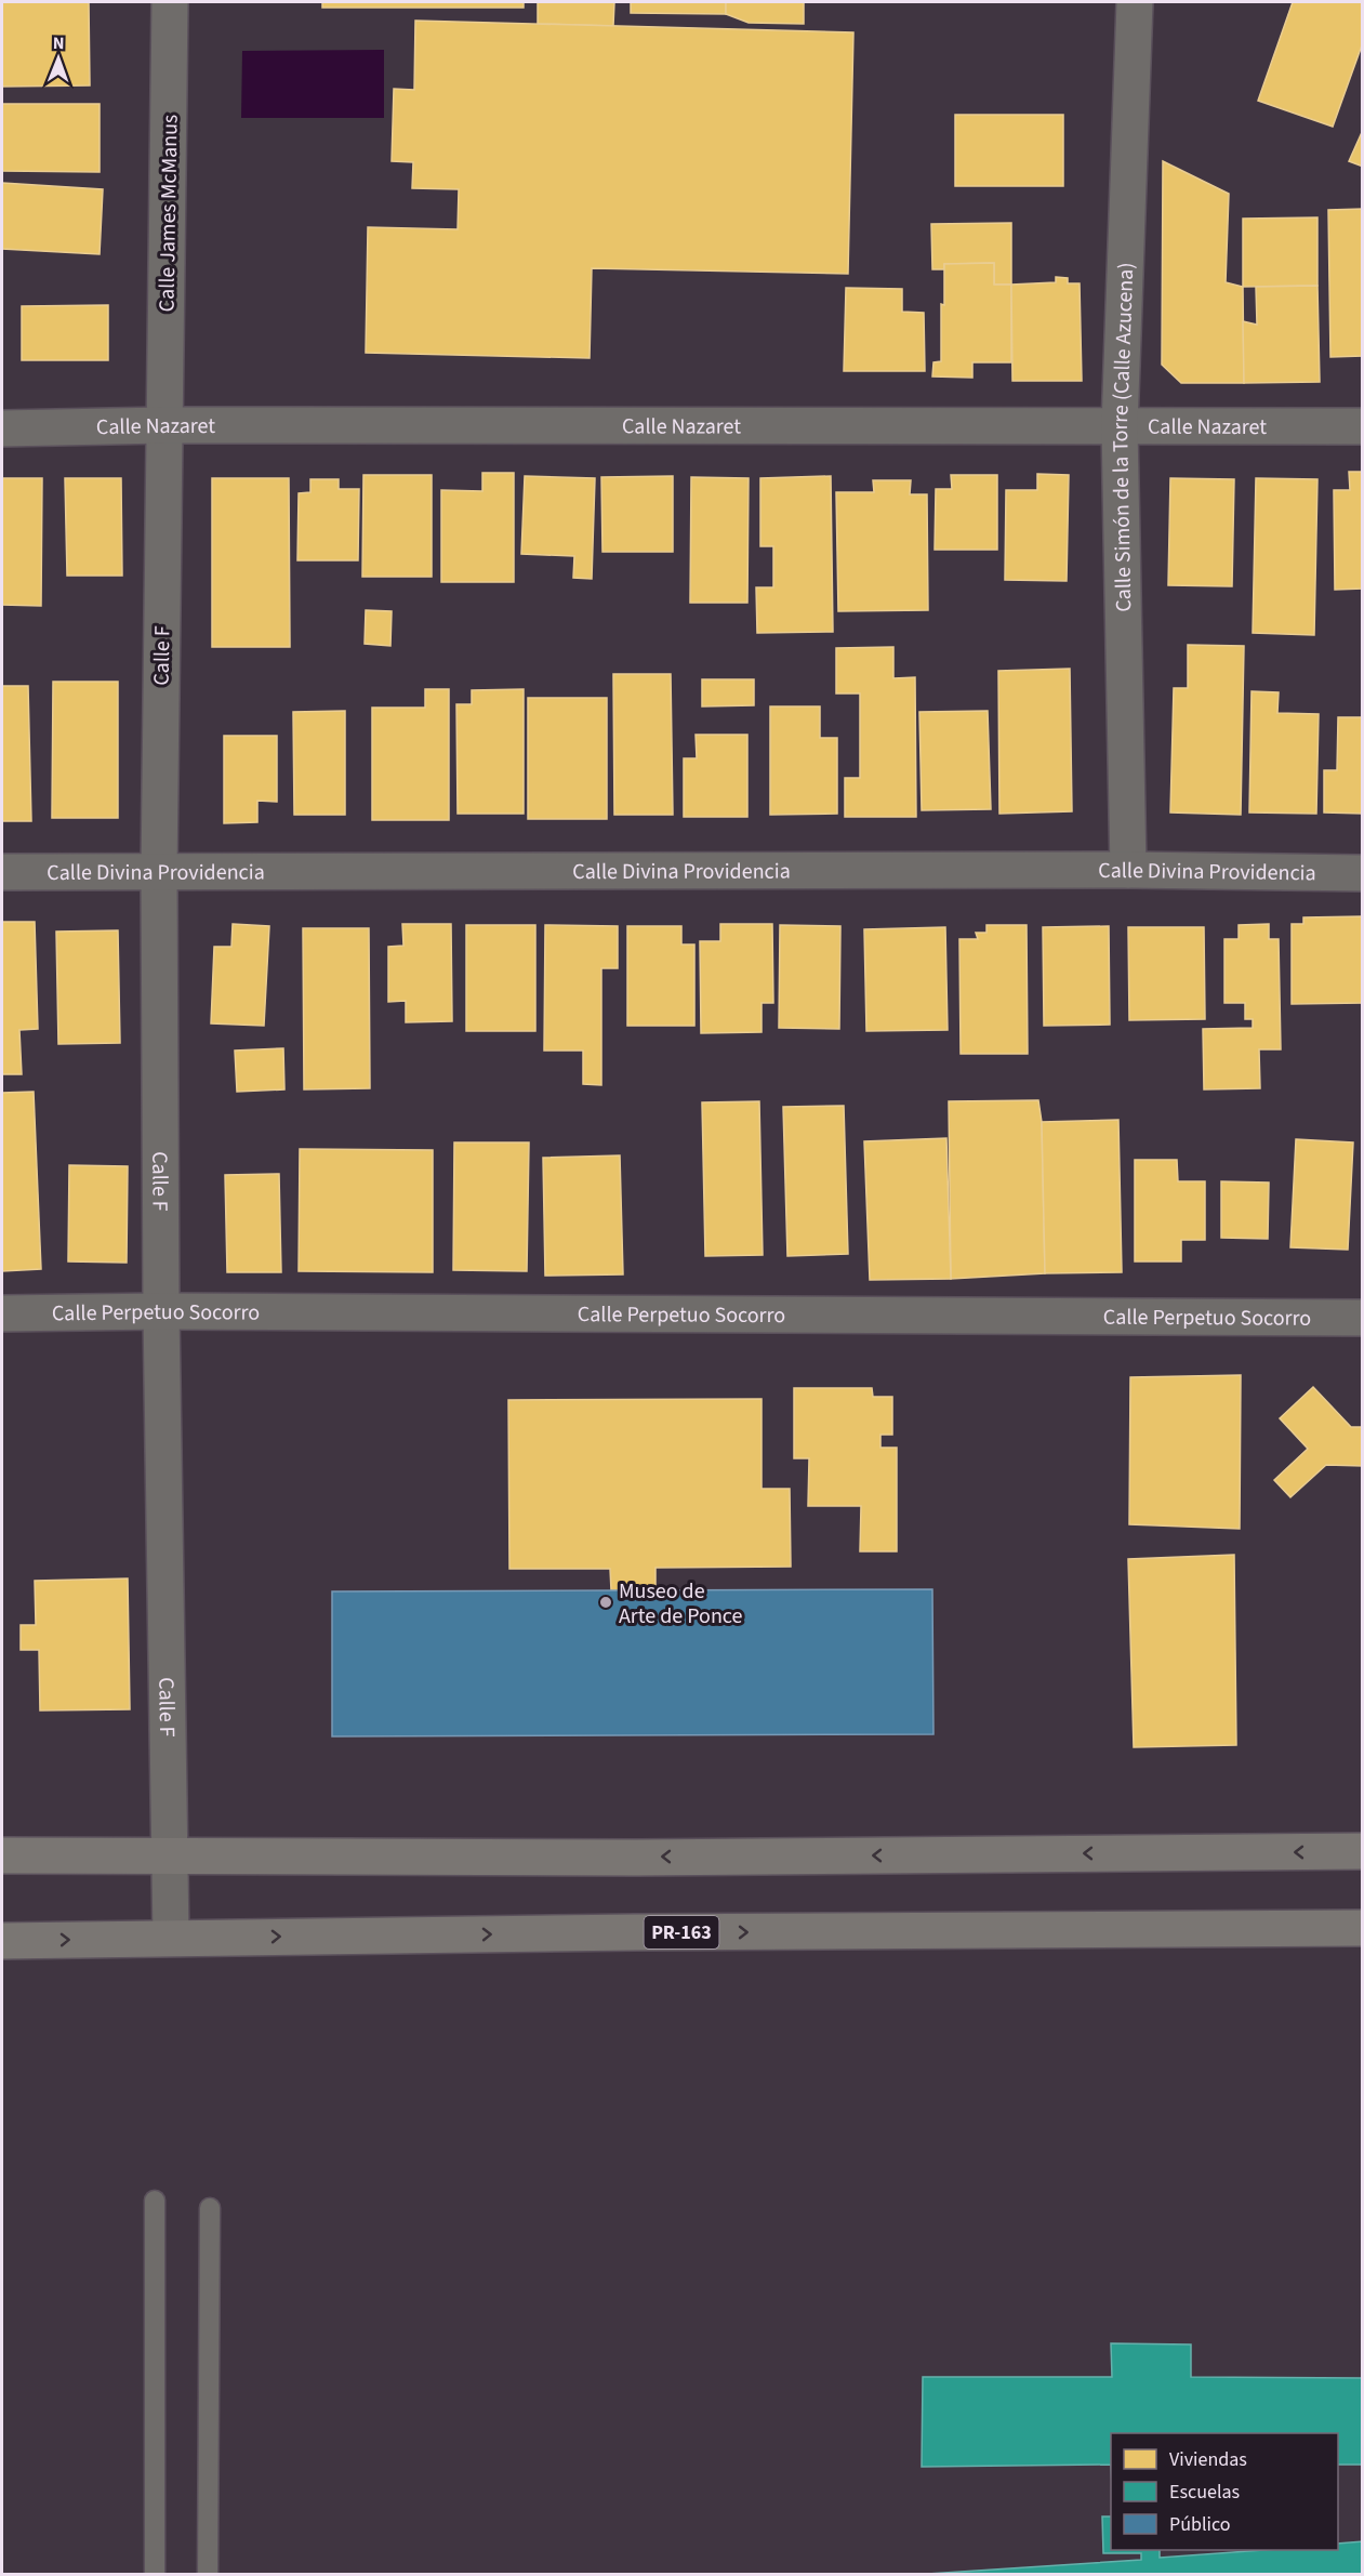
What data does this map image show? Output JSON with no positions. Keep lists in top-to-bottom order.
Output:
{
  "streets": {
    "main road": ["PR-163"],
    "street": [
      "Calle James McManus",
      "Calle Nazaret",
      "Calle Simón de la Torre (Calle Azucena)",
      "Calle F",
      "Calle Divina Providencia",
      "Calle Perpetuo Socorro"
    ]
  },
  "crossings": [
    ["Calle James McManus", "Calle Nazaret"],
    ["Calle James McManus", "Calle F"],
    ["Calle Nazaret", "Calle Simón de la Torre (Calle Azucena)"],
    ["Calle Nazaret", "Calle F"],
    ["Calle Simón de la Torre (Calle Azucena)", "Calle Divina Providencia"],
    ["Calle F", "Calle Divina Providencia"],
    ["Calle F", "Calle Perpetuo Socorro"],
    ["Calle F", "PR-163"]
  ],
  "places": ["Museo de Arte de Ponce"],
  "legend": ["Viviendas", "Escuelas", "Público"],
  "north": "top"
}
